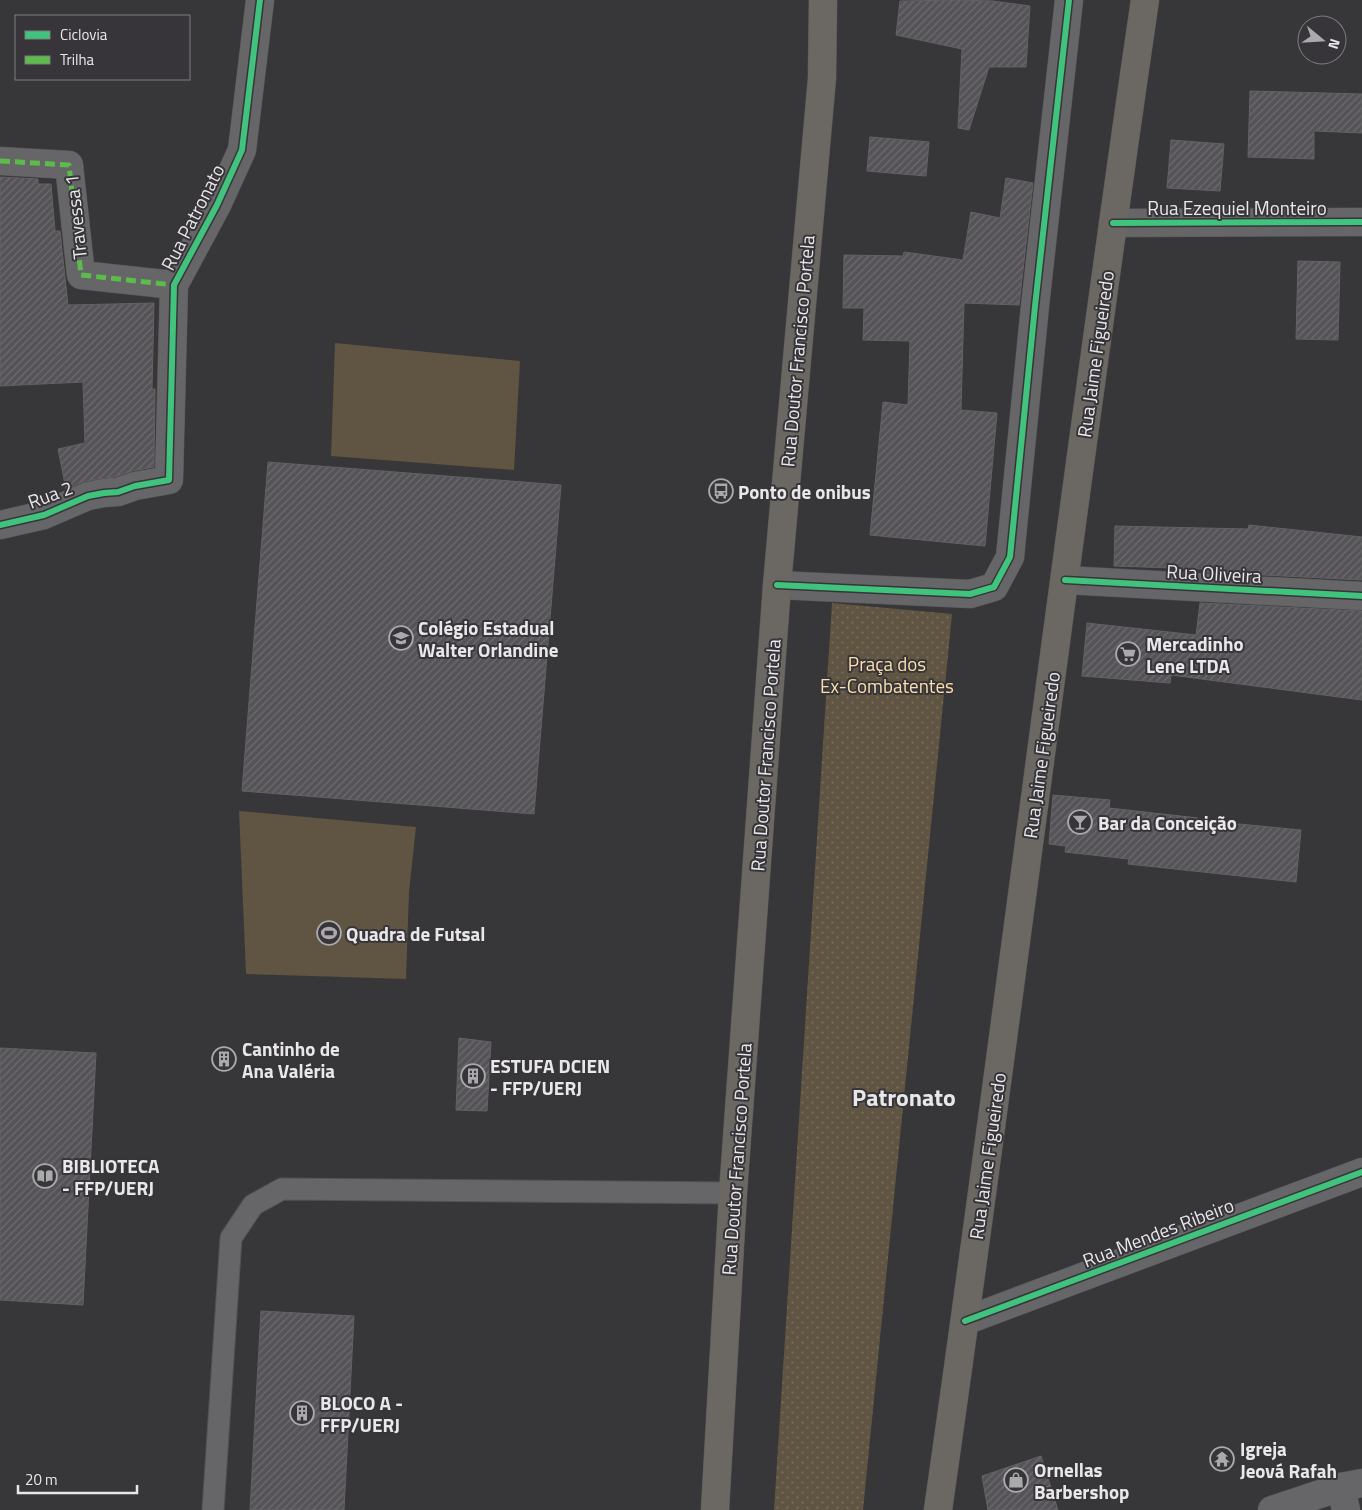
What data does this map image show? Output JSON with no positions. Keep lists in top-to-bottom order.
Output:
{
  "streets": {
    "main road": ["Rua Doutor Francisco Portela", "Rua Jaime Figueiredo"],
    "street": [
      "Rua Ezequiel Monteiro",
      "Travessa 1",
      "Rua Patronato",
      "Rua 2",
      "Rua Oliveira",
      "Rua Mendes Ribeiro"
    ]
  },
  "crossings": [
    ["Rua Ezequiel Monteiro", "Rua Jaime Figueiredo"],
    ["Travessa 1", "Rua Patronato"],
    ["Rua Patronato", "Rua 2"],
    ["Rua Jaime Figueiredo", "Rua Oliveira"],
    ["Rua Jaime Figueiredo", "Rua Mendes Ribeiro"]
  ],
  "districts": ["Patronato"],
  "parks": ["Praça dos Ex-Combatentes"],
  "places": {
    "bus stop": ["Ponto de onibus"],
    "school or university": ["Colégio Estadual Walter Orlandine"],
    "supermarket": ["Mercadinho Lene LTDA"],
    "bar": ["Bar da Conceição"],
    "sports": ["Quadra de Futsal"],
    "building": ["Cantinho de Ana Valéria", "ESTUFA DCIEN - FFP/UERJ", "BLOCO A - FFP/UERJ"],
    "library": ["BIBLIOTECA - FFP/UERJ"],
    "temple": ["Igreja Jeová Rafah"],
    "shop": ["Ornellas Barbershop"]
  },
  "legend": ["Ciclovia", "Trilha"],
  "scale_bar": "20 m",
  "north": "right"
}
